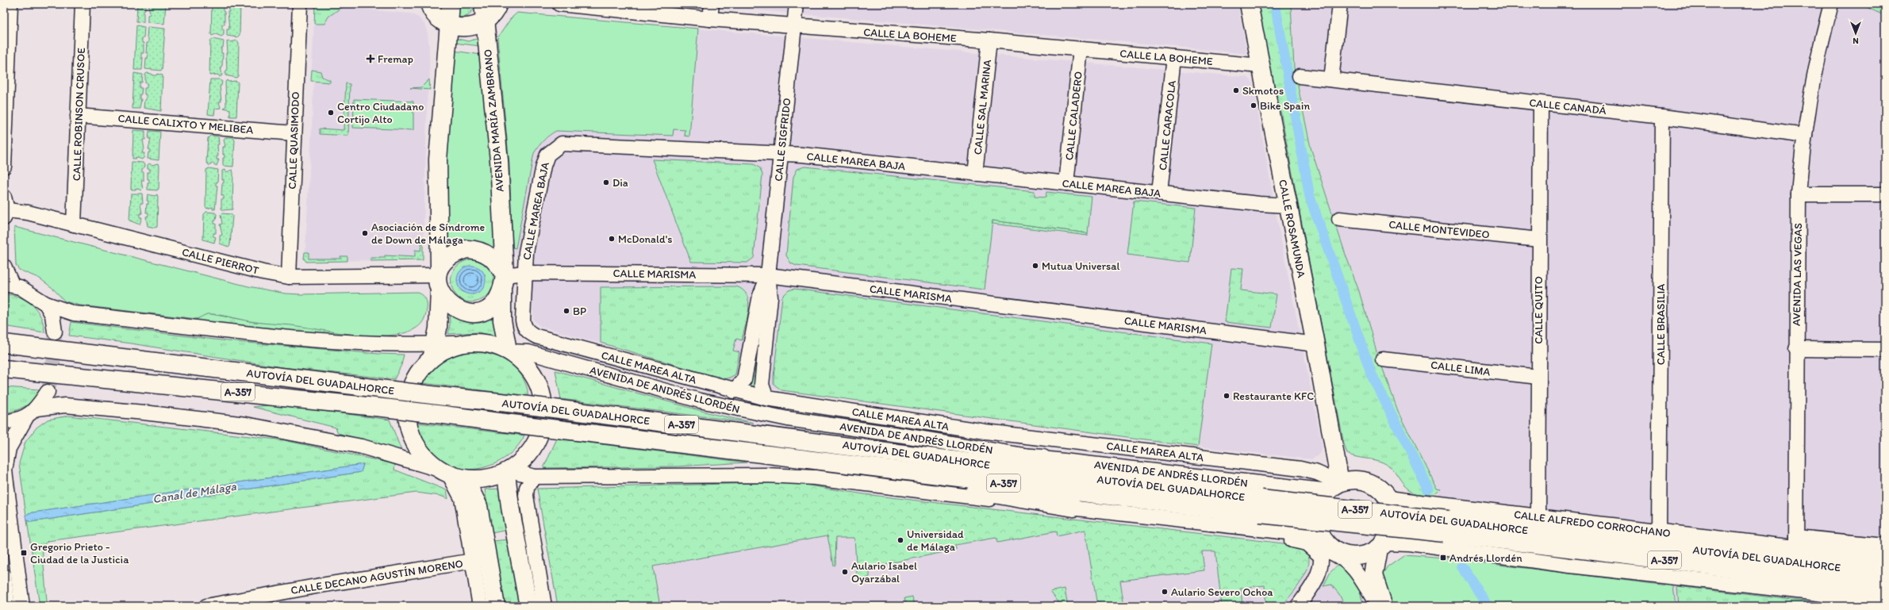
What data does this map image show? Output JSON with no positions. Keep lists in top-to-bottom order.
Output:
{
  "streets": {
    "main road": [
      "AVENIDA MARÍA ZAMBRANO",
      "CALLE ROSAMUNDA",
      "AUTOVÍA DEL GUADALHORCE",
      "A-357"
    ],
    "street": [
      "CALLE LA BOHEME",
      "CALLE CANADÁ",
      "CALLE SAL MARINA",
      "CALLE ROBINSON CRUSOE",
      "CALLE CALADERO",
      "CALLE CALIXTO Y MELIBEA",
      "CALLE CARACOLA",
      "CALLE SIGFRIDO",
      "CALLE QUASIMODO",
      "CALLE MAREA BAJA",
      "CALLE MONTEVIDEO",
      "CALLE PIERROT",
      "CALLE MARISMA",
      "AVENIDA LAS VEGAS",
      "CALLE QUITO",
      "CALLE BRASILIA",
      "CALLE MAREA ALTA",
      "CALLE LIMA",
      "AVENIDA DE ANDRÉS LLORDÉN",
      "CALLE ALFREDO CORROCHANO",
      "CALLE DECANO AGUSTÍN MORENO"
    ]
  },
  "crossings": [
    ["CALLE LA BOHEME", "CALLE SAL MARINA"],
    ["CALLE LA BOHEME", "CALLE CALADERO"],
    ["CALLE LA BOHEME", "CALLE CARACOLA"],
    ["CALLE LA BOHEME", "CALLE SIGFRIDO"],
    ["CALLE LA BOHEME", "CALLE ROSAMUNDA"],
    ["CALLE CANADÁ", "AVENIDA LAS VEGAS"],
    ["CALLE CANADÁ", "CALLE QUITO"],
    ["CALLE CANADÁ", "CALLE BRASILIA"],
    ["CALLE SAL MARINA", "CALLE MAREA BAJA"],
    ["CALLE ROBINSON CRUSOE", "CALLE CALIXTO Y MELIBEA"],
    ["CALLE ROBINSON CRUSOE", "CALLE PIERROT"],
    ["CALLE CALADERO", "CALLE MAREA BAJA"],
    ["AVENIDA MARÍA ZAMBRANO", "CALLE PIERROT"],
    ["AVENIDA MARÍA ZAMBRANO", "CALLE MARISMA"],
    ["AVENIDA MARÍA ZAMBRANO", "AVENIDA DE ANDRÉS LLORDÉN"],
    ["CALLE CALIXTO Y MELIBEA", "CALLE QUASIMODO"],
    ["CALLE CARACOLA", "CALLE MAREA BAJA"],
    ["CALLE SIGFRIDO", "CALLE MAREA BAJA"],
    ["CALLE SIGFRIDO", "CALLE MARISMA"],
    ["CALLE SIGFRIDO", "CALLE MAREA ALTA"],
    ["CALLE QUASIMODO", "CALLE PIERROT"],
    ["CALLE MAREA BAJA", "CALLE ROSAMUNDA"],
    ["CALLE MAREA BAJA", "CALLE MARISMA"],
    ["CALLE MAREA BAJA", "CALLE MAREA ALTA"],
    ["CALLE ROSAMUNDA", "CALLE MARISMA"],
    ["CALLE ROSAMUNDA", "CALLE MAREA ALTA"],
    ["CALLE ROSAMUNDA", "AVENIDA DE ANDRÉS LLORDÉN"],
    ["CALLE ROSAMUNDA", "CALLE ALFREDO CORROCHANO"],
    ["CALLE MONTEVIDEO", "CALLE QUITO"],
    ["CALLE PIERROT", "CALLE MARISMA"],
    ["CALLE MARISMA", "CALLE MAREA ALTA"],
    ["AVENIDA LAS VEGAS", "CALLE ALFREDO CORROCHANO"],
    ["CALLE QUITO", "CALLE LIMA"],
    ["CALLE QUITO", "CALLE ALFREDO CORROCHANO"],
    ["CALLE BRASILIA", "CALLE ALFREDO CORROCHANO"],
    ["CALLE MAREA ALTA", "AVENIDA DE ANDRÉS LLORDÉN"],
    ["CALLE MAREA ALTA", "CALLE ALFREDO CORROCHANO"],
    ["AVENIDA DE ANDRÉS LLORDÉN", "CALLE ALFREDO CORROCHANO"]
  ],
  "water": ["Canal de Málaga"],
  "places": {
    "health": ["Fremap"],
    "other": [
      "Skmotos",
      "Bike Spain",
      "Centro Ciudadano Cortijo Alto",
      "Dia",
      "Asociación de Síndrome de Down de Málaga",
      "McDonald's",
      "Mutua Universal",
      "BP",
      "Restaurante KFC",
      "Universidad de Málaga",
      "Aulario Isabel Oyarzábal",
      "Aulario Severo Ochoa"
    ],
    "transit": ["Gregorio Prieto - Ciudad de la Justicia", "Andrés Llordén"]
  },
  "north": "bottom"
}
